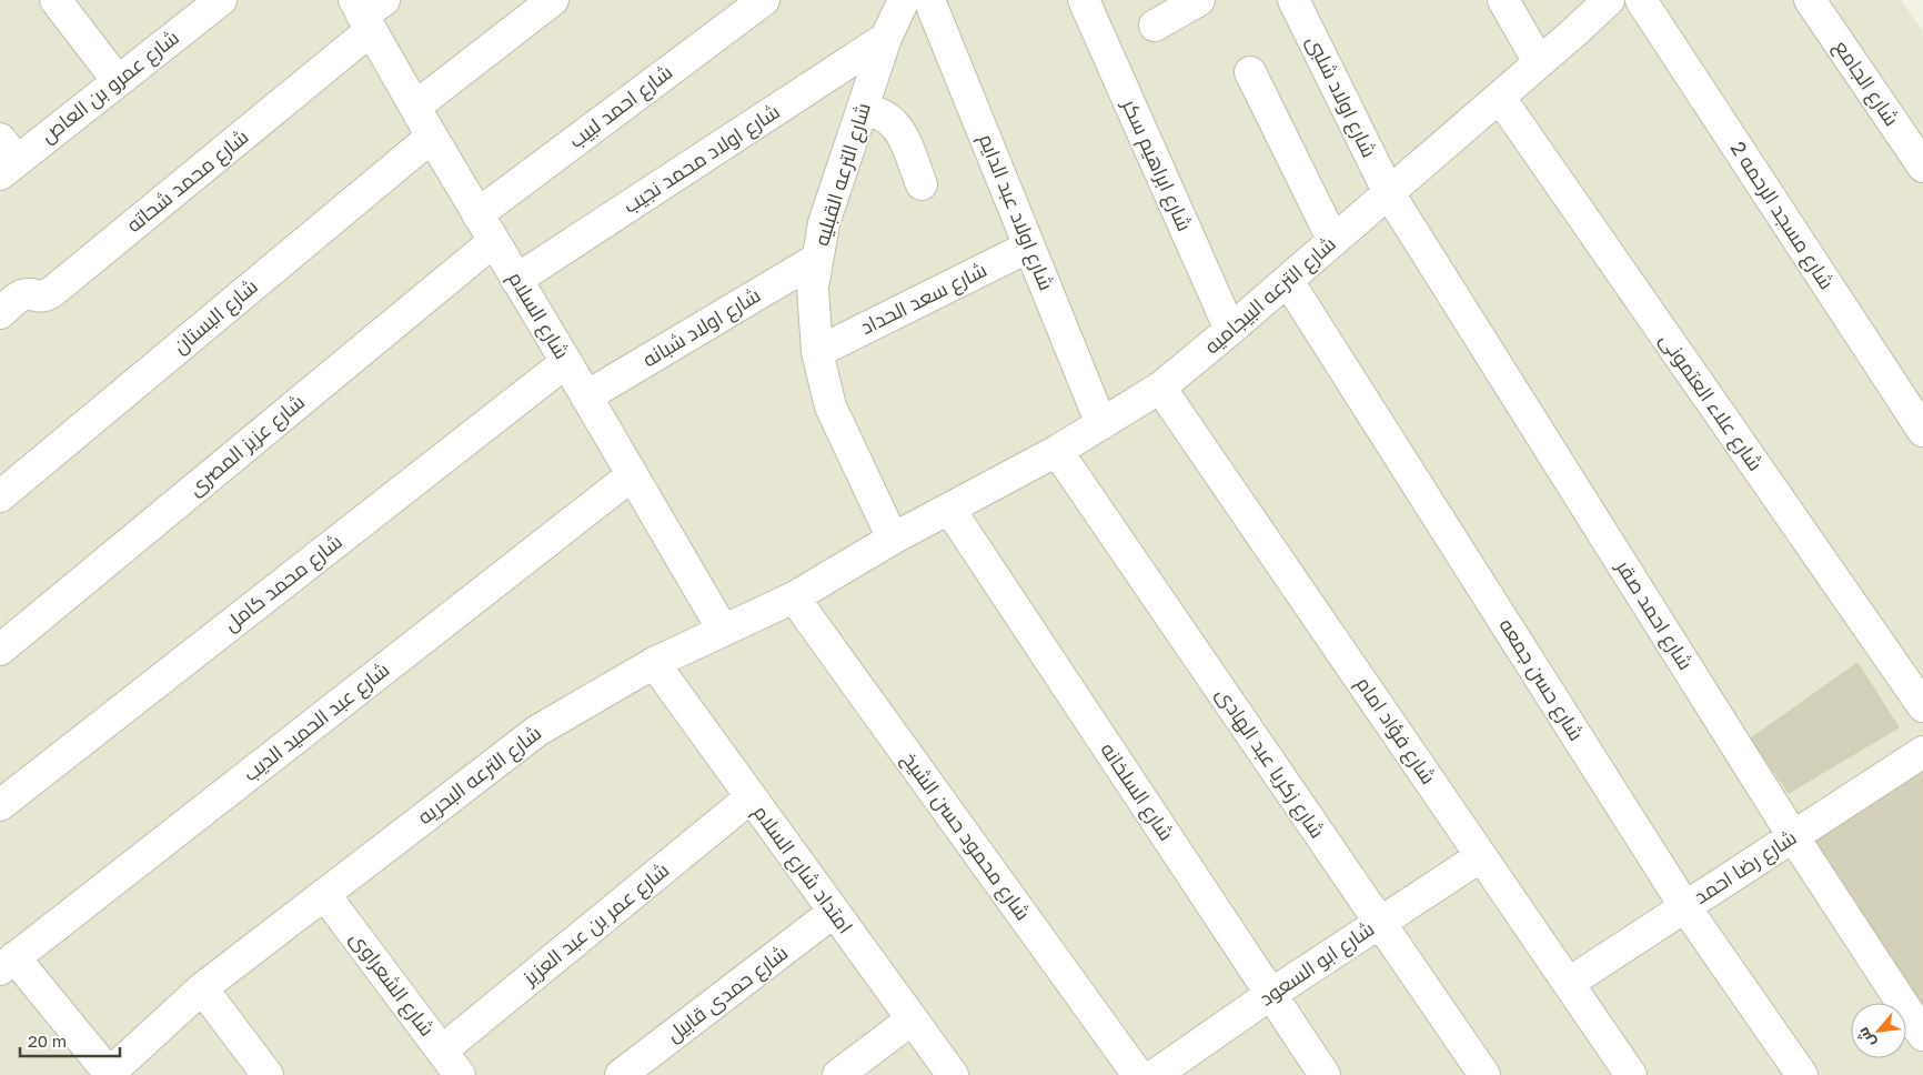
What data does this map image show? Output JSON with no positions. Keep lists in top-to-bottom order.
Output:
{
  "streets": {
    "street": [
      "شارع الجامع",
      "شارع عمرو بن العاص",
      "شارع اولاد شلبى",
      "شارع احمد لبيب",
      "شارع اولاد محمد نجيب",
      "شارع ابراهيم سكر",
      "شارع الترعه القبليه",
      "شارع محمد شحاته",
      "شارع اولاد عبد الدايم",
      "شارع مسجد الرحمه 2",
      "شارع الترعه البيجاميه",
      "شارع سعد الحداد",
      "شارع السلام",
      "شارع البستان",
      "شارع اولاد شبانه",
      "شارع علاء العتمونى",
      "شارع عزيز المصرى",
      "شارع محمد كامل",
      "شارع احمد صقر",
      "شارع حسن جمعه",
      "شارع عبد الحميد الديب",
      "شارع فؤاد امام",
      "شارع زكريا عبد الهادى",
      "شارع الترعه البحريه",
      "شارع السلخانه",
      "شارع محمود حسن الشيخ",
      "شارع رضا احمد",
      "امتداد شارع السلام",
      "شارع عمر بن عبد العزيز",
      "شارع ابو السعود",
      "شارع الشعراوى",
      "شارع حمدى قابيل"
    ]
  },
  "crossings": [
    ["شارع اولاد شلبى", "شارع الترعه البيجاميه"],
    ["شارع اولاد شلبى", "شارع احمد صقر"],
    ["شارع احمد لبيب", "شارع السلام"],
    ["شارع اولاد محمد نجيب", "شارع الترعه القبليه"],
    ["شارع اولاد محمد نجيب", "شارع السلام"],
    ["شارع ابراهيم سكر", "شارع الترعه البيجاميه"],
    ["شارع الترعه القبليه", "شارع الترعه البيجاميه"],
    ["شارع الترعه القبليه", "شارع سعد الحداد"],
    ["شارع الترعه القبليه", "شارع اولاد شبانه"],
    ["شارع الترعه القبليه", "شارع الترعه البحريه"],
    ["شارع محمد شحاته", "شارع السلام"],
    ["شارع اولاد عبد الدايم", "شارع الترعه البيجاميه"],
    ["شارع اولاد عبد الدايم", "شارع سعد الحداد"],
    ["شارع الترعه البيجاميه", "شارع علاء العتمونى"],
    ["شارع الترعه البيجاميه", "شارع احمد صقر"],
    ["شارع الترعه البيجاميه", "شارع حسن جمعه"],
    ["شارع الترعه البيجاميه", "شارع فؤاد امام"],
    ["شارع الترعه البيجاميه", "شارع زكريا عبد الهادى"],
    ["شارع الترعه البيجاميه", "شارع الترعه البحريه"],
    ["شارع الترعه البيجاميه", "شارع السلخانه"],
    ["شارع السلام", "شارع البستان"],
    ["شارع السلام", "شارع اولاد شبانه"],
    ["شارع السلام", "شارع عزيز المصرى"],
    ["شارع السلام", "شارع محمد كامل"],
    ["شارع السلام", "شارع عبد الحميد الديب"],
    ["شارع السلام", "شارع الترعه البحريه"],
    ["شارع احمد صقر", "شارع رضا احمد"],
    ["شارع حسن جمعه", "شارع رضا احمد"],
    ["شارع فؤاد امام", "شارع رضا احمد"],
    ["شارع فؤاد امام", "شارع ابو السعود"],
    ["شارع زكريا عبد الهادى", "شارع ابو السعود"],
    ["شارع الترعه البحريه", "شارع محمود حسن الشيخ"],
    ["شارع الترعه البحريه", "امتداد شارع السلام"],
    ["شارع الترعه البحريه", "شارع الشعراوى"],
    ["شارع السلخانه", "شارع ابو السعود"],
    ["امتداد شارع السلام", "شارع عمر بن عبد العزيز"],
    ["امتداد شارع السلام", "شارع حمدى قابيل"],
    ["شارع عمر بن عبد العزيز", "شارع الشعراوى"]
  ],
  "scale_bar": "20 m",
  "north": "bottom left"
}
